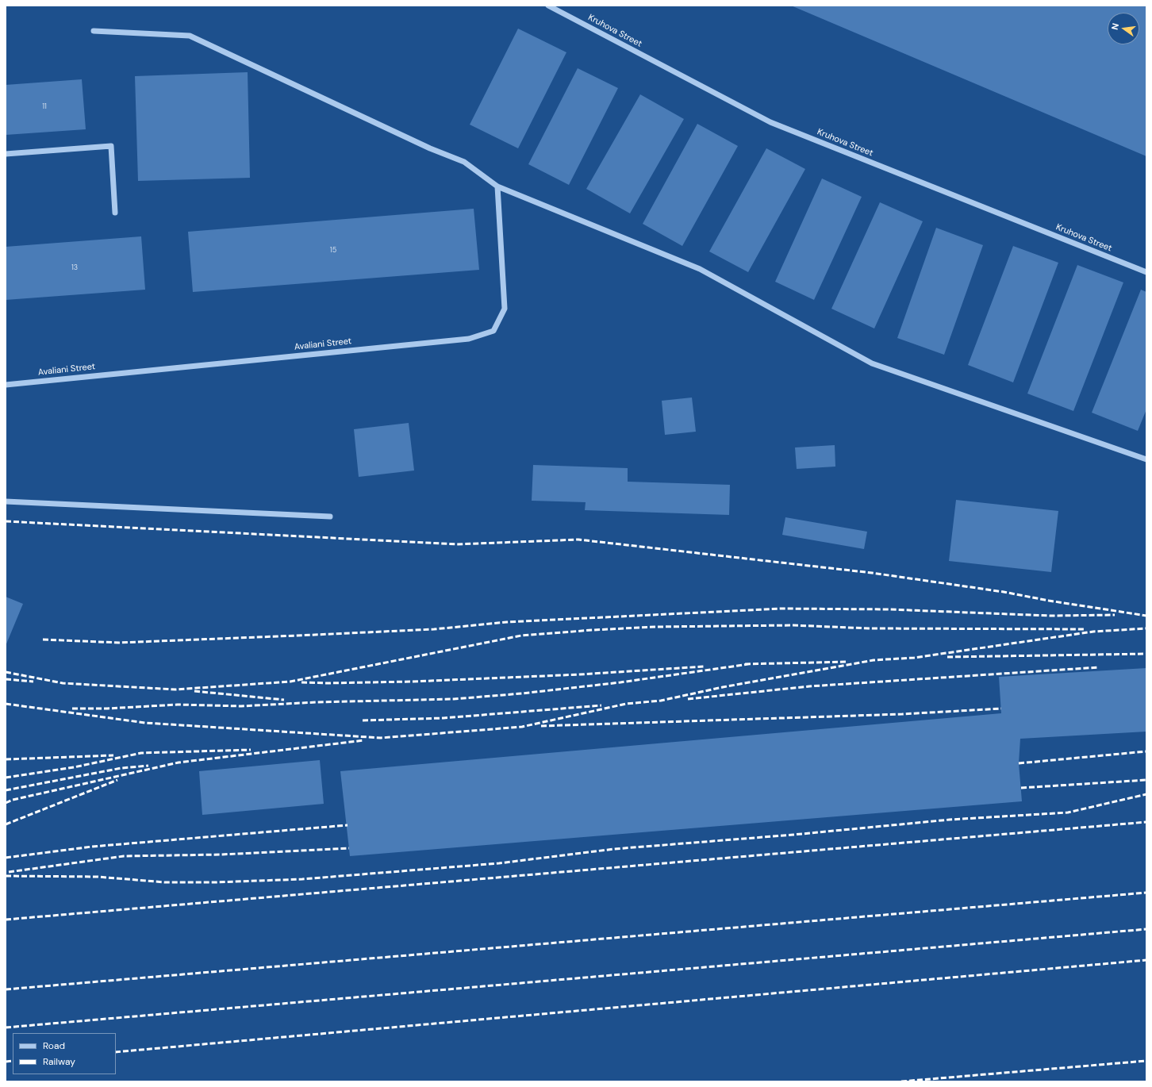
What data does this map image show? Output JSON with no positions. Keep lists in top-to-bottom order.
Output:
{
  "streets": {
    "street": ["Kruhova Street", "Avaliani Street"]
  },
  "house_numbers": ["11", "15", "13"],
  "legend": ["Road", "Railway"],
  "north": "left"
}
